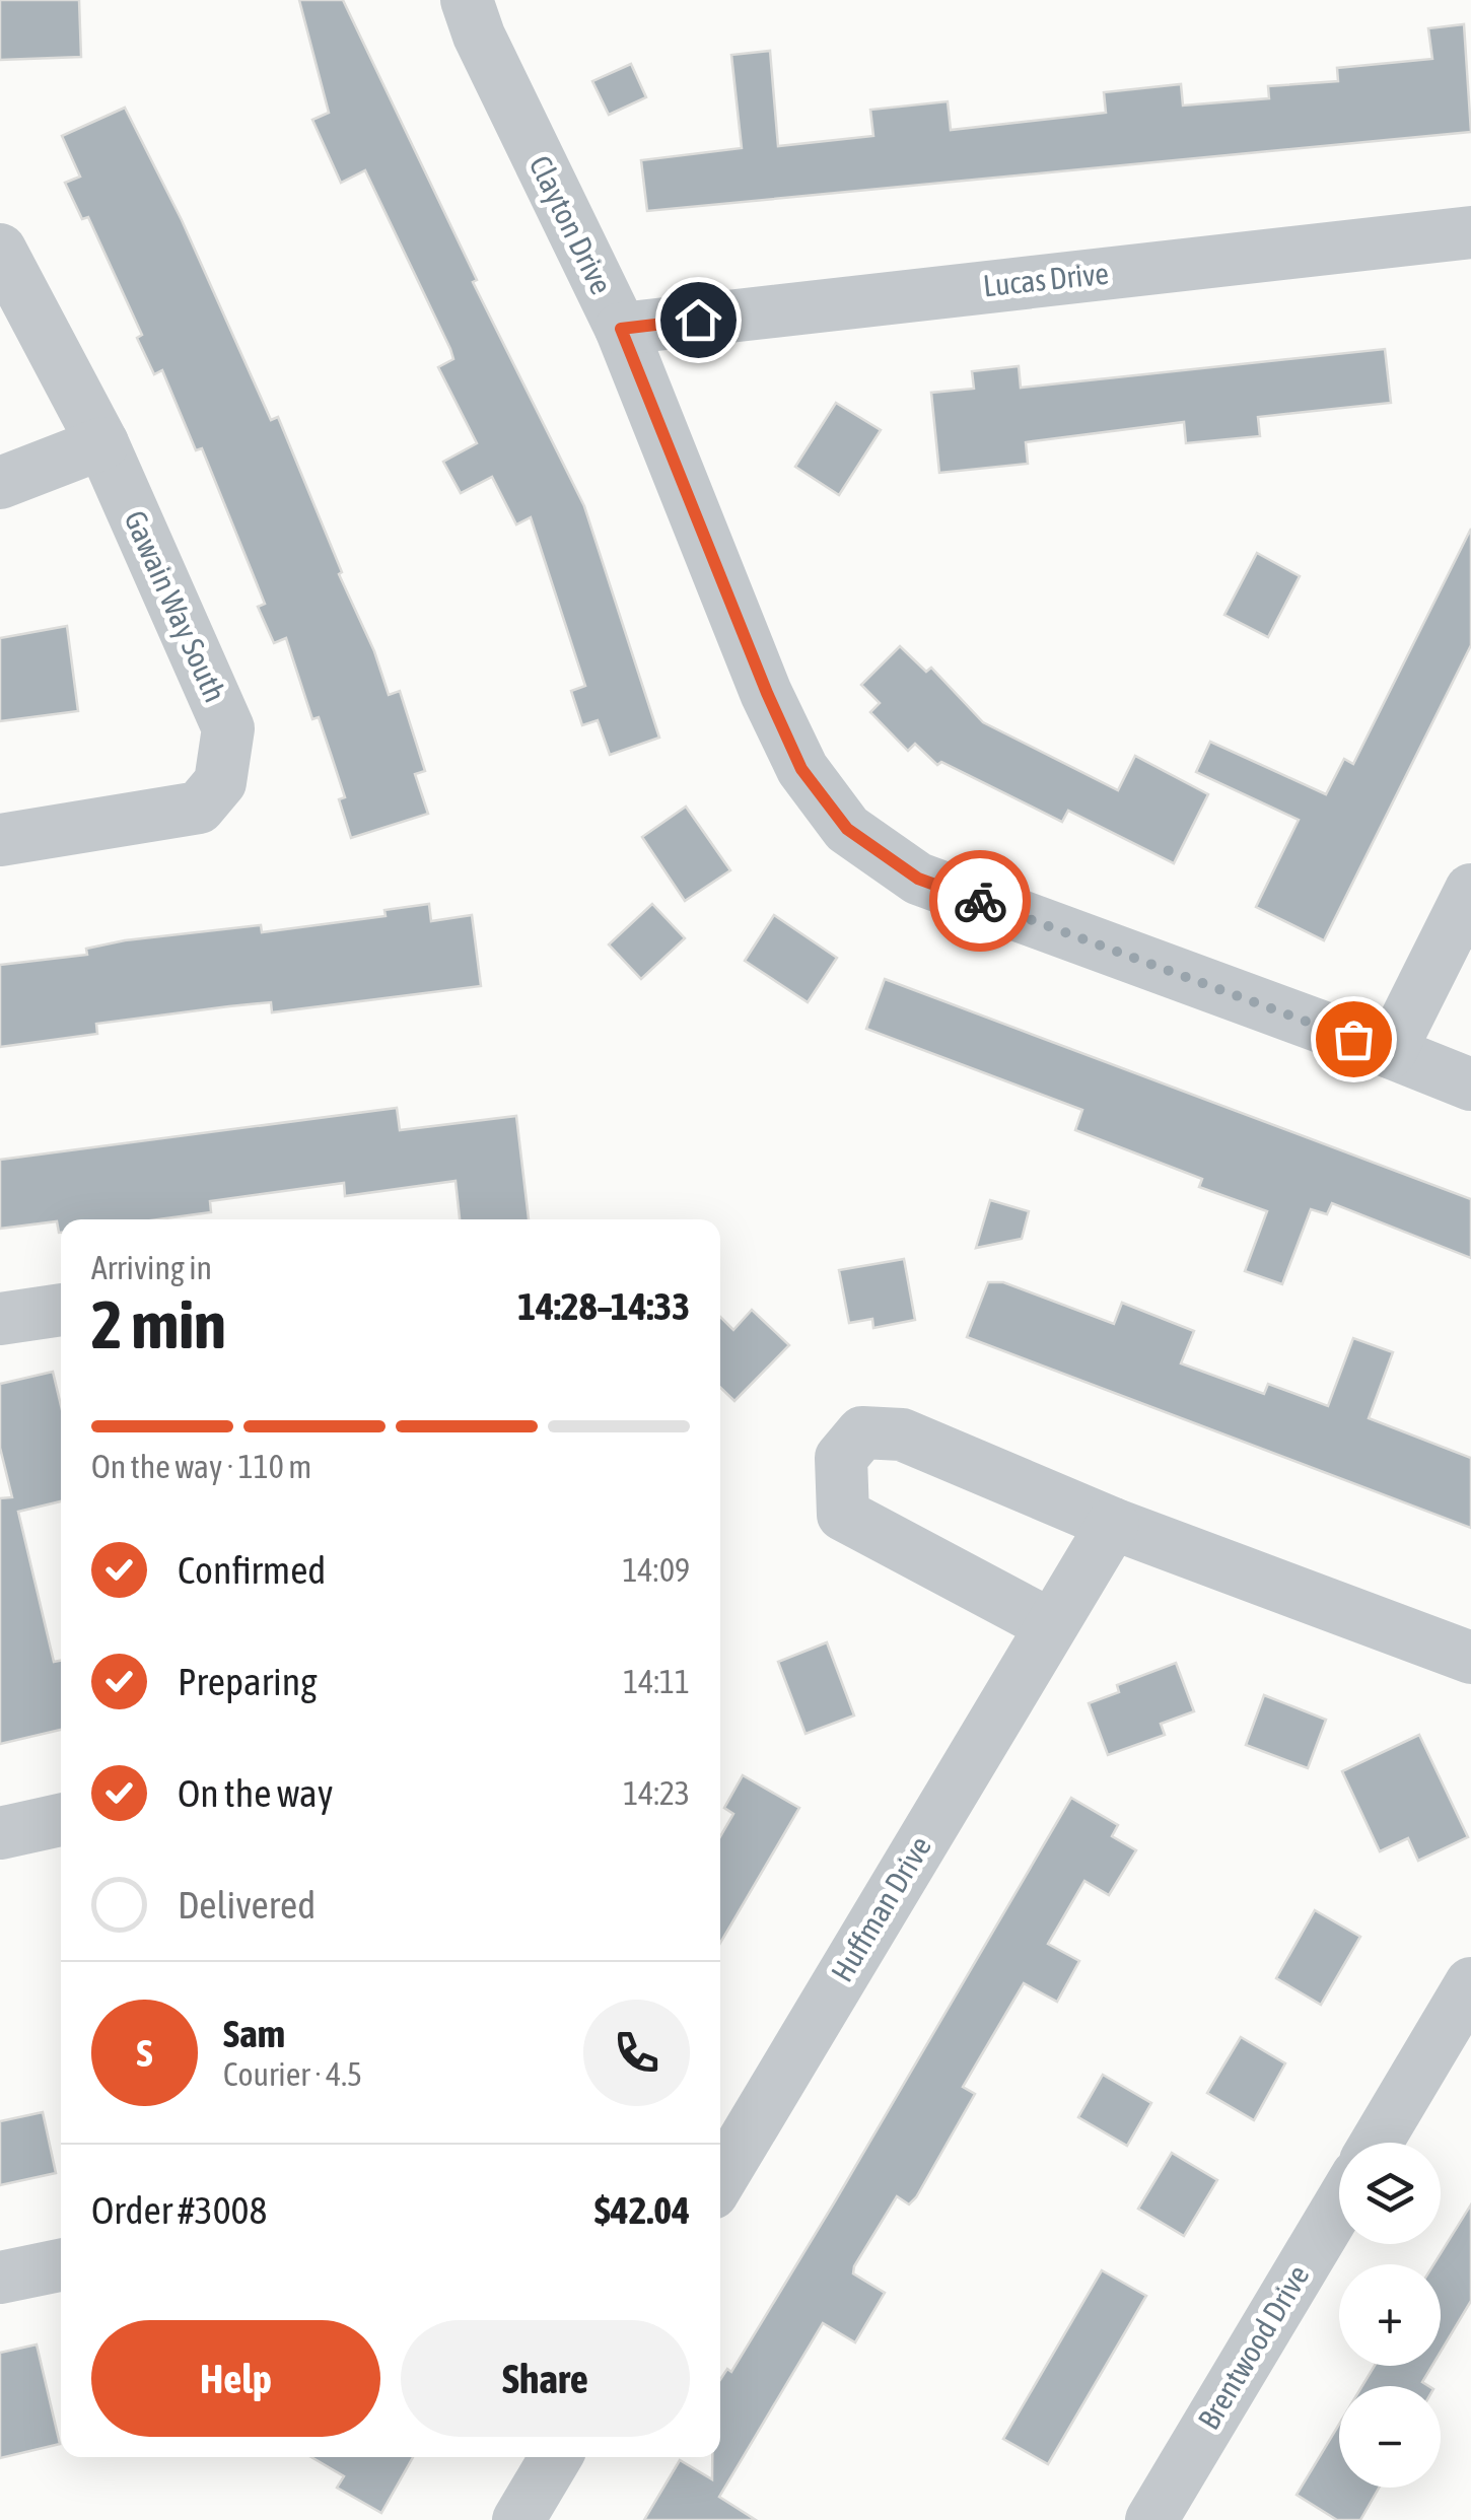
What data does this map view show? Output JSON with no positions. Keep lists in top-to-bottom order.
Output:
{
  "streets": {
    "street": [
      "Clayton Drive",
      "Lucas Drive",
      "Gawain Way South",
      "Huffman Drive",
      "Brentwood Drive"
    ]
  },
  "crossings": [
    ["Clayton Drive", "Lucas Drive"]
  ],
  "page": {
    "heading": ["2 min", "Arriving in", "14:28–14:33"],
    "panel": [
      "Sam",
      "Courier · 4.5",
      "Order #3008",
      "$42.04"
    ],
    "bar": "On the way · 110 m",
    "list": [
      ["Confirmed", "14:09"],
      ["Preparing", "14:11"],
      ["On the way", "14:23"],
      "Delivered"
    ],
    "round": "S",
    "map_buttons": ["+", "−"],
    "buttons": ["Help", "Share"]
  }
}
